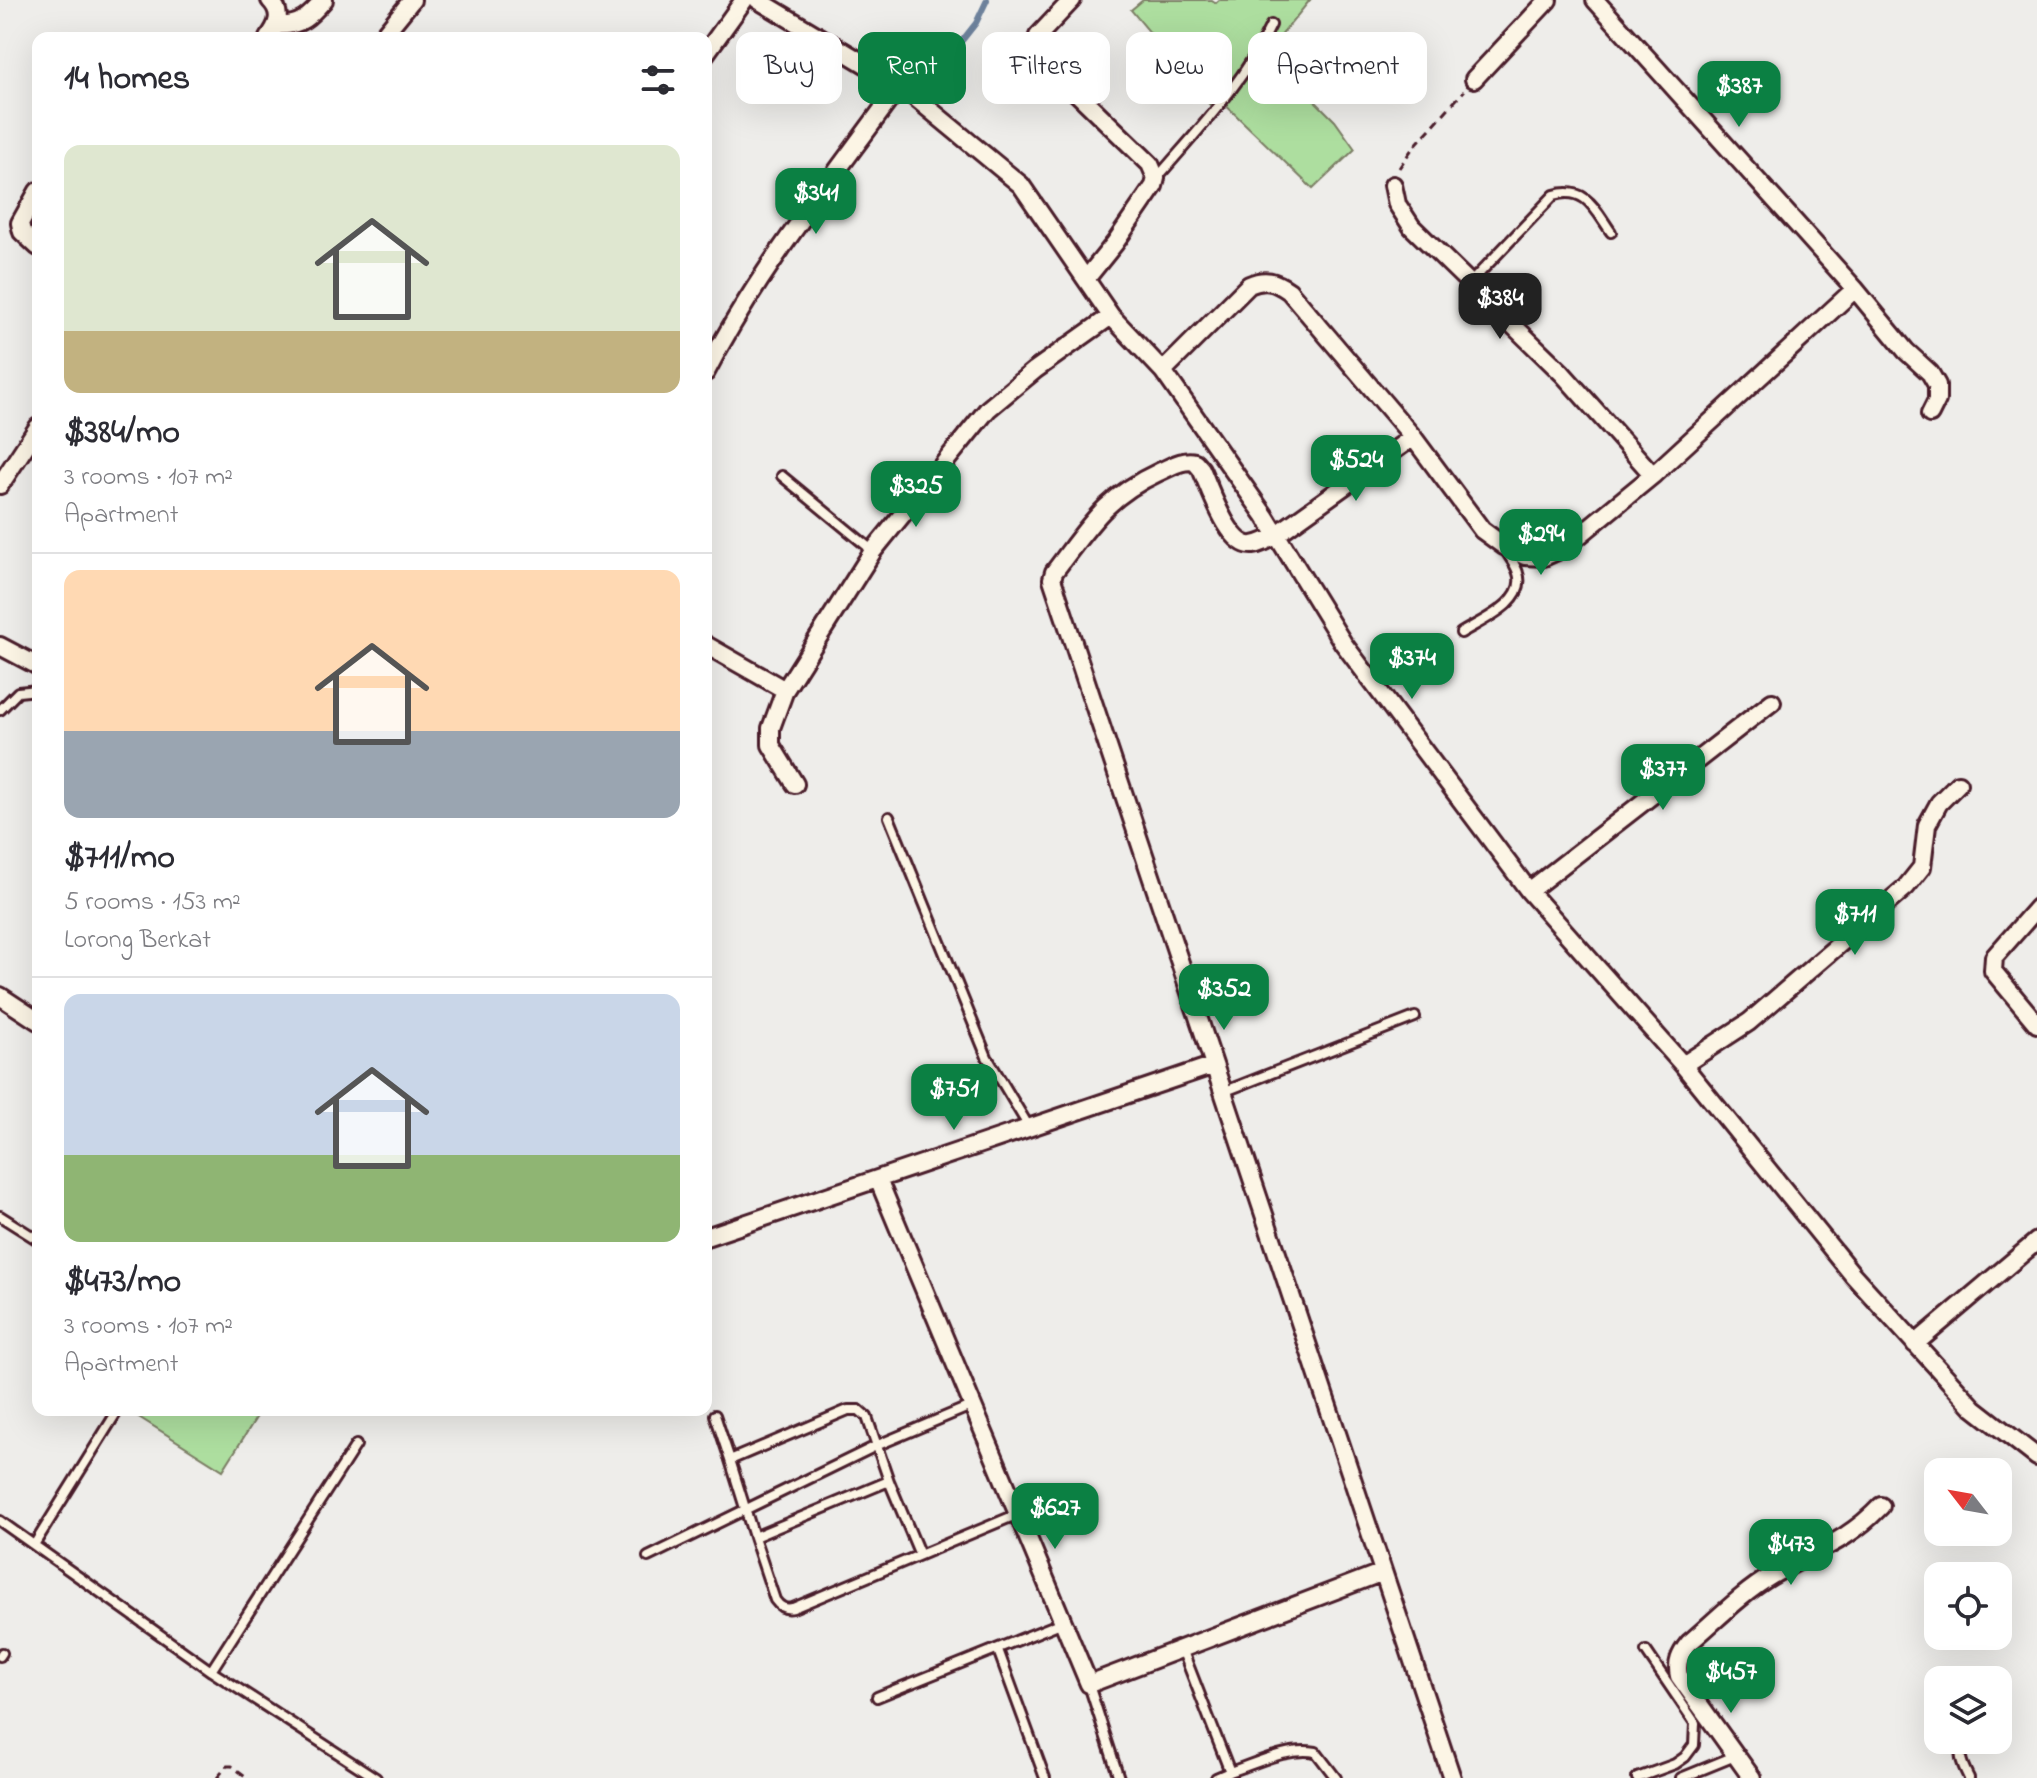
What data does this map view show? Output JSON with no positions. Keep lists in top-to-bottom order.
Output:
{
  "north": "top left",
  "page": {
    "chip": [
      "Buy",
      "Rent",
      "Filters",
      "New",
      "Apartment"
    ],
    "heading": "14 homes",
    "price": [
      "$387",
      "$341",
      "$384",
      "$524",
      "$325",
      "$294",
      "$374",
      "$377",
      "$711",
      "$352",
      "$751",
      "$627",
      "$473",
      "$457"
    ],
    "list": [
      {
        "name": "$384/mo",
        "note": "3 rooms · 107 m² · Apartment"
      },
      {
        "name": "$711/mo",
        "note": "5 rooms · 153 m² · Lorong Berkat"
      },
      {
        "name": "$473/mo",
        "note": "3 rooms · 107 m² · Apartment"
      }
    ]
  }
}
